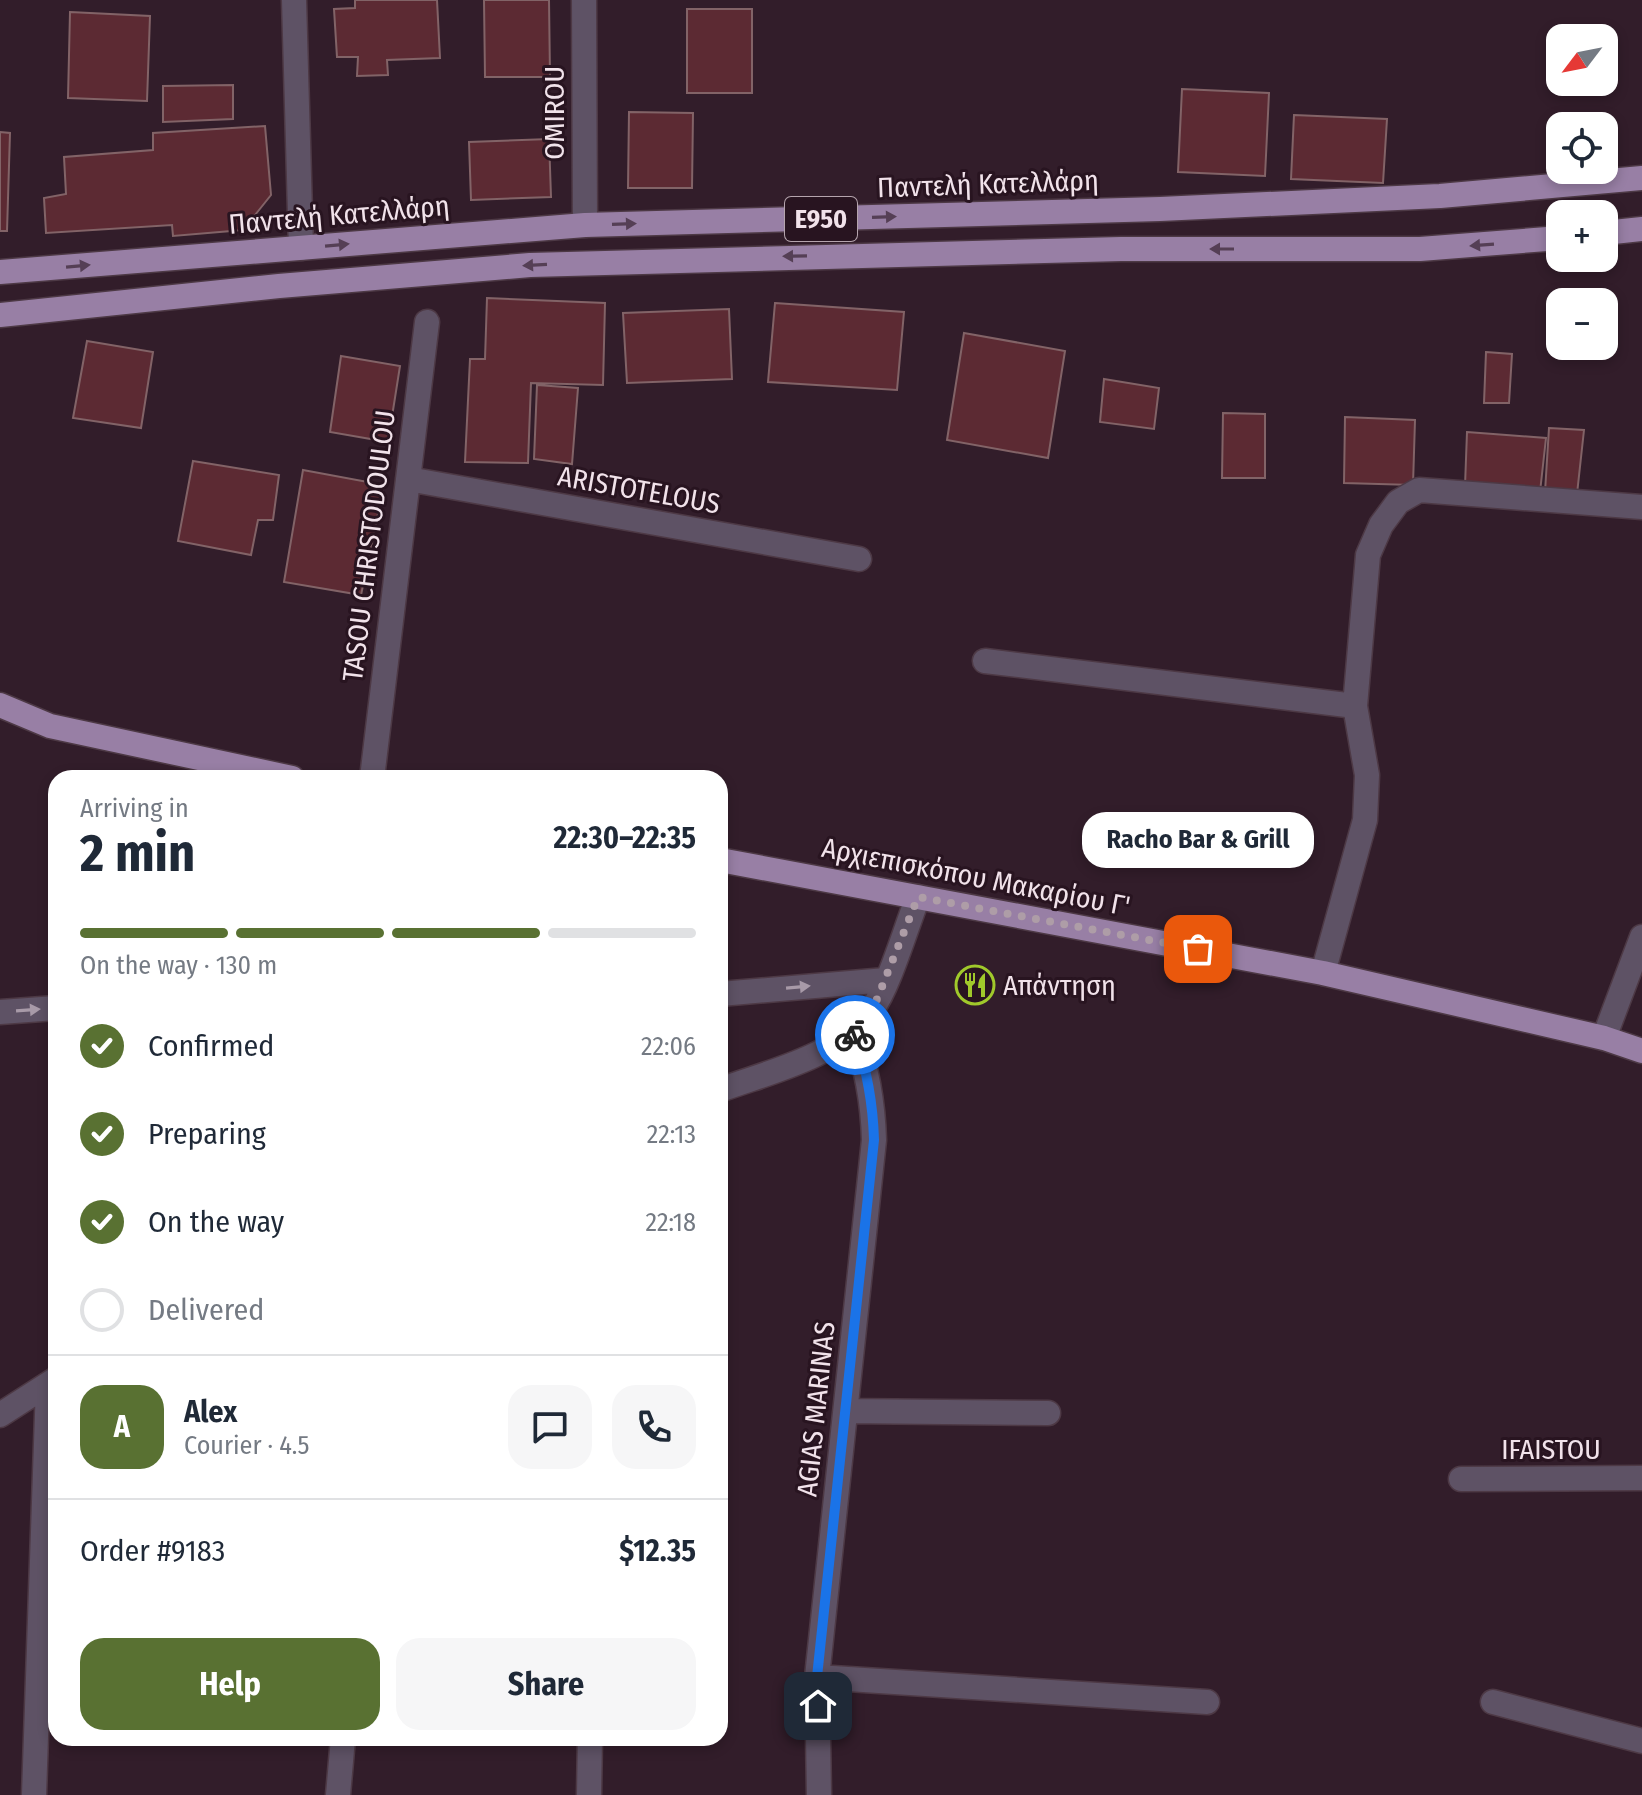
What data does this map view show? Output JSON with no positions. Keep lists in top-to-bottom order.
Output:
{
  "streets": {
    "main road": ["Παντελή Κατελλάρη", "E950", "Αρχιεπισκόπου Μακαρίου Γ'"],
    "street": [
      "OMIROU",
      "ARISTOTELOUS",
      "TASOU CHRISTODOULOU",
      "AGIAS MARINAS",
      "IFAISTOU"
    ]
  },
  "crossings": [
    ["OMIROU", "Παντελή Κατελλάρη"],
    ["ARISTOTELOUS", "TASOU CHRISTODOULOU"]
  ],
  "places": {
    "other": ["Racho Bar & Grill"],
    "restaurant": ["Απάντηση"]
  },
  "north": "bottom left",
  "page": {
    "map_buttons": ["+", "−"],
    "heading": ["2 min", "Arriving in", "22:30–22:35"],
    "panel": [
      "Alex",
      "Courier · 4.5",
      "Order #9183",
      "$12.35"
    ],
    "bubble": "Racho Bar & Grill",
    "bar": "On the way · 130 m",
    "list": [
      ["Confirmed", "22:06"],
      ["Preparing", "22:13"],
      ["On the way", "22:18"],
      "Delivered"
    ],
    "round": "A",
    "buttons": ["Help", "Share"]
  }
}
